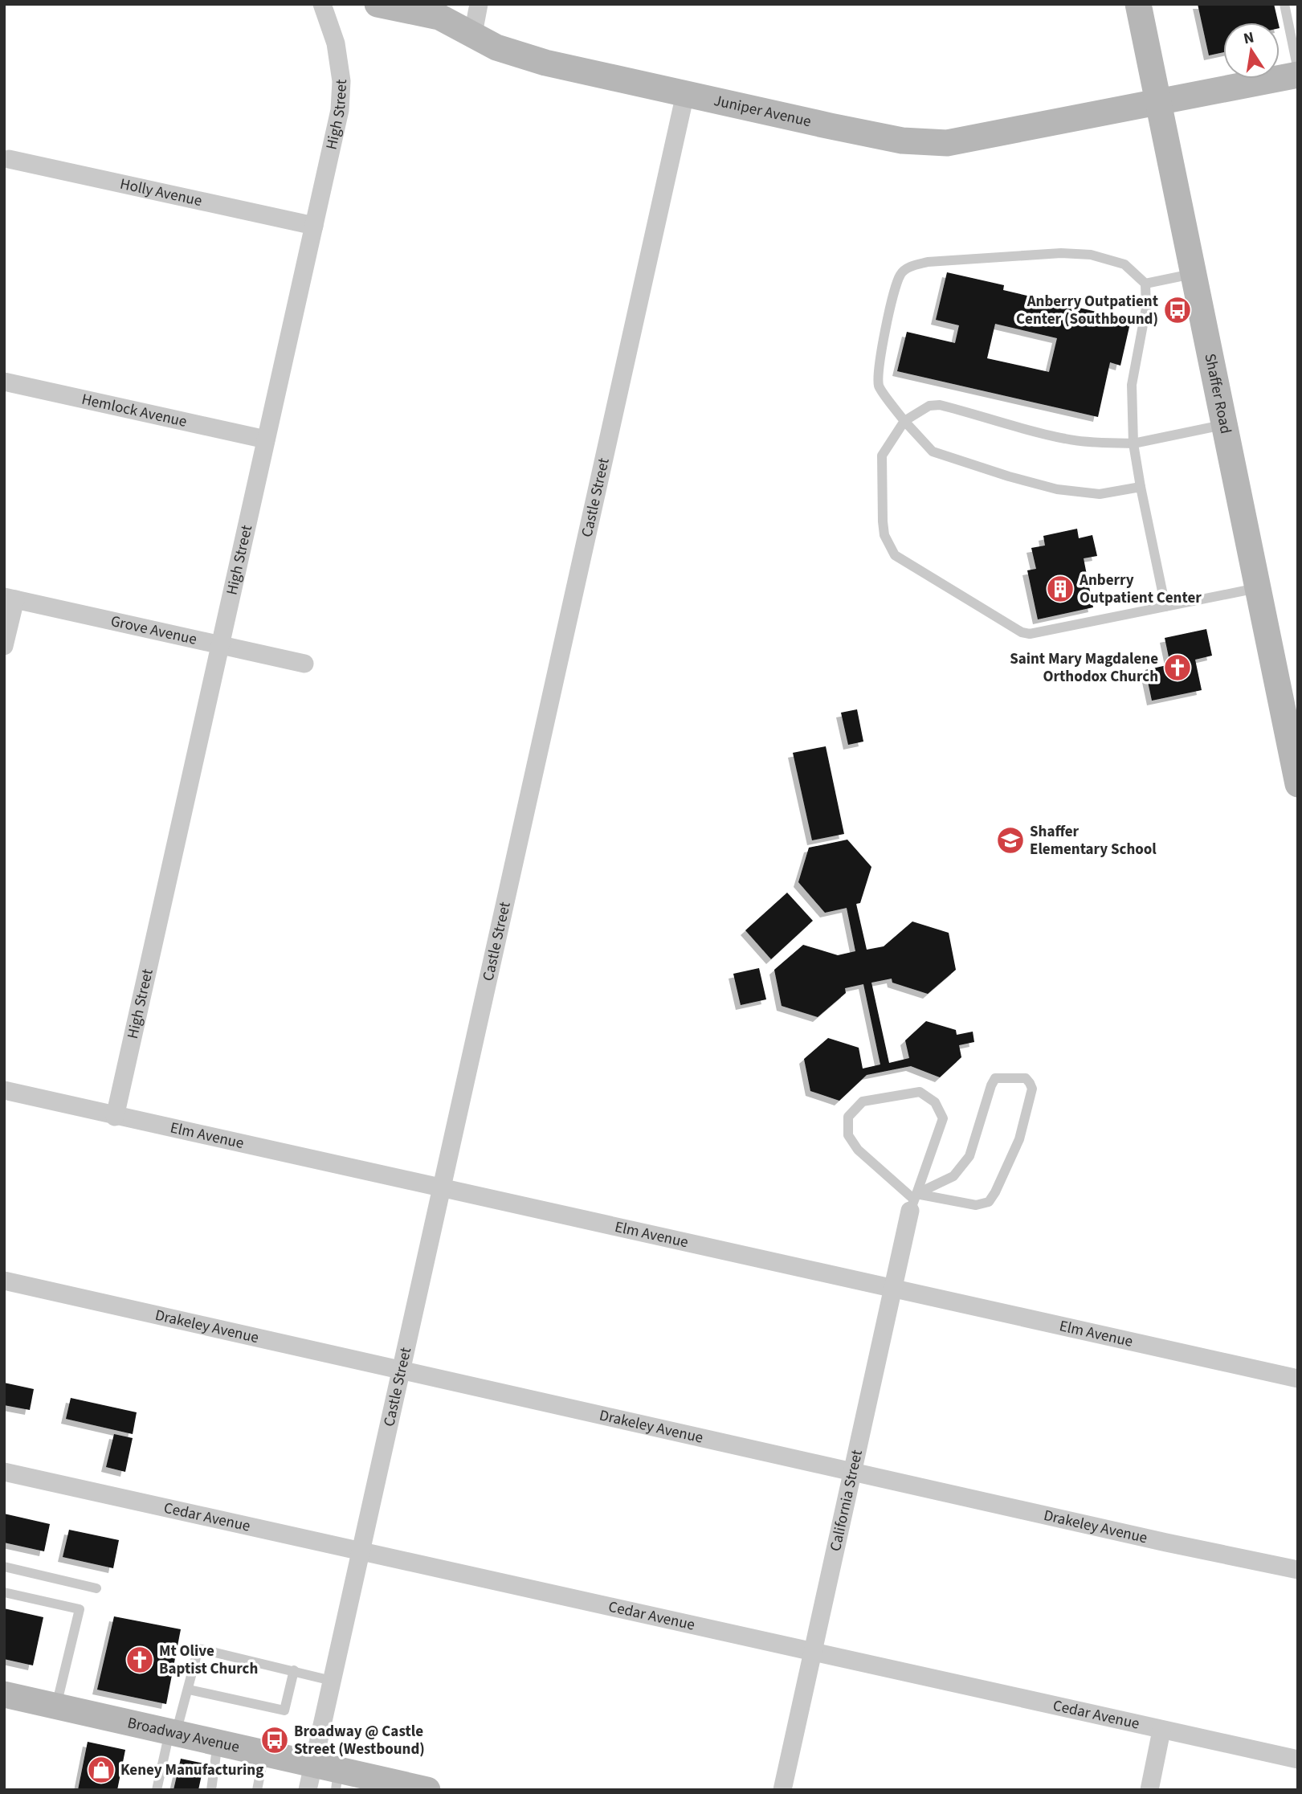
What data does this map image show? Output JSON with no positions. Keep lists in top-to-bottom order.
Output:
{
  "streets": {
    "street": [
      "Juniper Avenue",
      "High Street",
      "Holly Avenue",
      "Shaffer Road",
      "Hemlock Avenue",
      "Castle Street",
      "Grove Avenue",
      "Elm Avenue",
      "Drakeley Avenue",
      "California Street",
      "Cedar Avenue",
      "Broadway Avenue"
    ]
  },
  "crossings": [
    ["Juniper Avenue", "Shaffer Road"],
    ["Juniper Avenue", "Castle Street"],
    ["High Street", "Holly Avenue"],
    ["High Street", "Hemlock Avenue"],
    ["High Street", "Grove Avenue"],
    ["High Street", "Elm Avenue"],
    ["Castle Street", "Elm Avenue"],
    ["Castle Street", "Drakeley Avenue"],
    ["Castle Street", "Cedar Avenue"],
    ["Castle Street", "Broadway Avenue"],
    ["Elm Avenue", "California Street"],
    ["Drakeley Avenue", "California Street"],
    ["California Street", "Cedar Avenue"]
  ],
  "places": {
    "bus stop": ["Anberry Outpatient Center (Southbound)", "Broadway @ Castle Street (Westbound)"],
    "building": ["Anberry Outpatient Center"],
    "church": ["Saint Mary Magdalene Orthodox Church", "Mt Olive Baptist Church"],
    "school or university": ["Shaffer Elementary School"],
    "shop": ["Keney Manufacturing"]
  },
  "north": "top"
}
